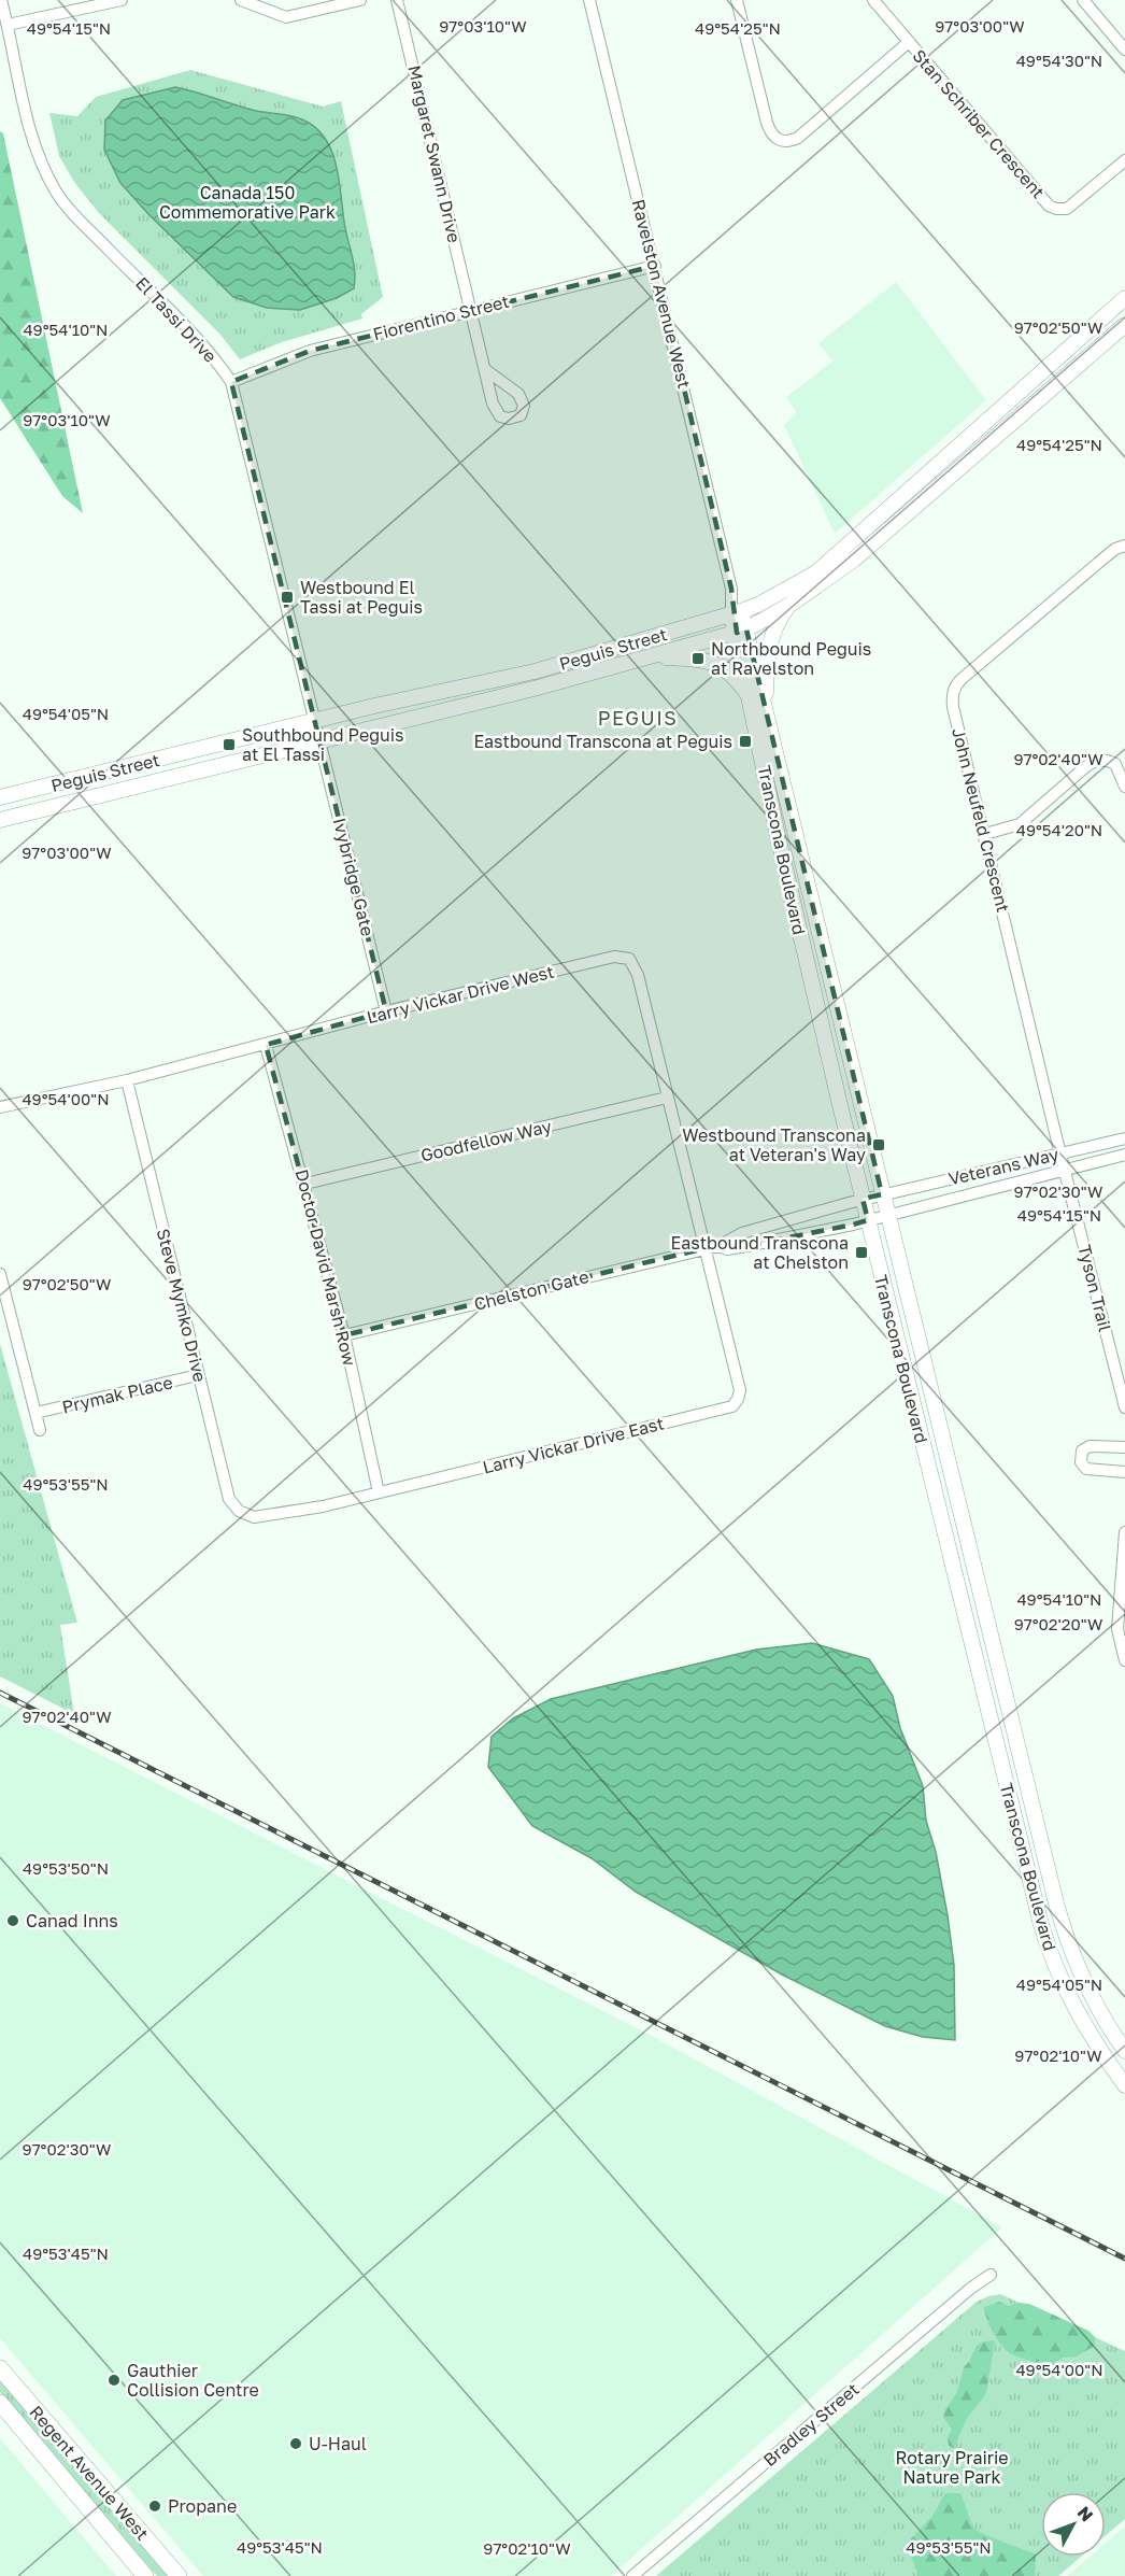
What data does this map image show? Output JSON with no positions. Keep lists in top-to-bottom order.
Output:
{
  "streets": {
    "main road": ["Regent Avenue West"],
    "street": [
      "Stan Schriber Crescent",
      "Margaret Swann Drive",
      "Ravelston Avenue West",
      "Fiorentino Street",
      "El Tassi Drive",
      "Peguis Street",
      "John Neufeld Crescent",
      "Transcona Boulevard",
      "Ivybridge Gate",
      "Larry Vickar Drive West",
      "Goodfellow Way",
      "Veterans Way",
      "Doctor David Marsh Row",
      "Tyson Trail",
      "Chelston Gate",
      "Steve Mymko Drive",
      "Prymak Place",
      "Larry Vickar Drive East",
      "Bradley Street"
    ]
  },
  "crossings": [
    ["Margaret Swann Drive", "Fiorentino Street"],
    ["Ravelston Avenue West", "Fiorentino Street"],
    ["Ravelston Avenue West", "Peguis Street"],
    ["Ravelston Avenue West", "Transcona Boulevard"],
    ["Fiorentino Street", "El Tassi Drive"],
    ["El Tassi Drive", "Peguis Street"],
    ["El Tassi Drive", "Ivybridge Gate"],
    ["Peguis Street", "Transcona Boulevard"],
    ["Peguis Street", "Ivybridge Gate"],
    ["John Neufeld Crescent", "Veterans Way"],
    ["John Neufeld Crescent", "Tyson Trail"],
    ["Transcona Boulevard", "Veterans Way"],
    ["Transcona Boulevard", "Chelston Gate"],
    ["Ivybridge Gate", "Larry Vickar Drive West"],
    ["Larry Vickar Drive West", "Goodfellow Way"],
    ["Larry Vickar Drive West", "Doctor David Marsh Row"],
    ["Larry Vickar Drive West", "Chelston Gate"],
    ["Larry Vickar Drive West", "Steve Mymko Drive"],
    ["Larry Vickar Drive West", "Larry Vickar Drive East"],
    ["Goodfellow Way", "Doctor David Marsh Row"],
    ["Veterans Way", "Tyson Trail"],
    ["Veterans Way", "Chelston Gate"],
    ["Doctor David Marsh Row", "Chelston Gate"],
    ["Doctor David Marsh Row", "Larry Vickar Drive East"],
    ["Chelston Gate", "Larry Vickar Drive East"],
    ["Steve Mymko Drive", "Prymak Place"],
    ["Steve Mymko Drive", "Larry Vickar Drive East"]
  ],
  "districts": ["PEGUIS"],
  "parks": ["Canada 150 Commemorative Park", "Rotary Prairie Nature Park"],
  "places": {
    "transit": [
      "Westbound El Tassi at Peguis",
      "Northbound Peguis at Ravelston",
      "Eastbound Transcona at Peguis",
      "Southbound Peguis at El Tassi",
      "Westbound Transcona at Veteran's Way",
      "Eastbound Transcona at Chelston"
    ],
    "other": [
      "Canad Inns",
      "Gauthier Collision Centre",
      "U-Haul",
      "Propane"
    ]
  },
  "north": "top right",
  "coordinates": [
    "97°03'10\"W",
    "97°03'00\"W",
    "49°54'15\"N",
    "49°54'25\"N",
    "49°54'30\"N",
    "97°02'50\"W",
    "49°54'10\"N",
    "49°54'05\"N",
    "97°02'40\"W",
    "49°54'20\"N",
    "49°54'00\"N",
    "97°02'30\"W",
    "49°53'55\"N",
    "97°02'20\"W",
    "49°53'50\"N",
    "97°02'10\"W",
    "49°53'45\"N"
  ]
}
